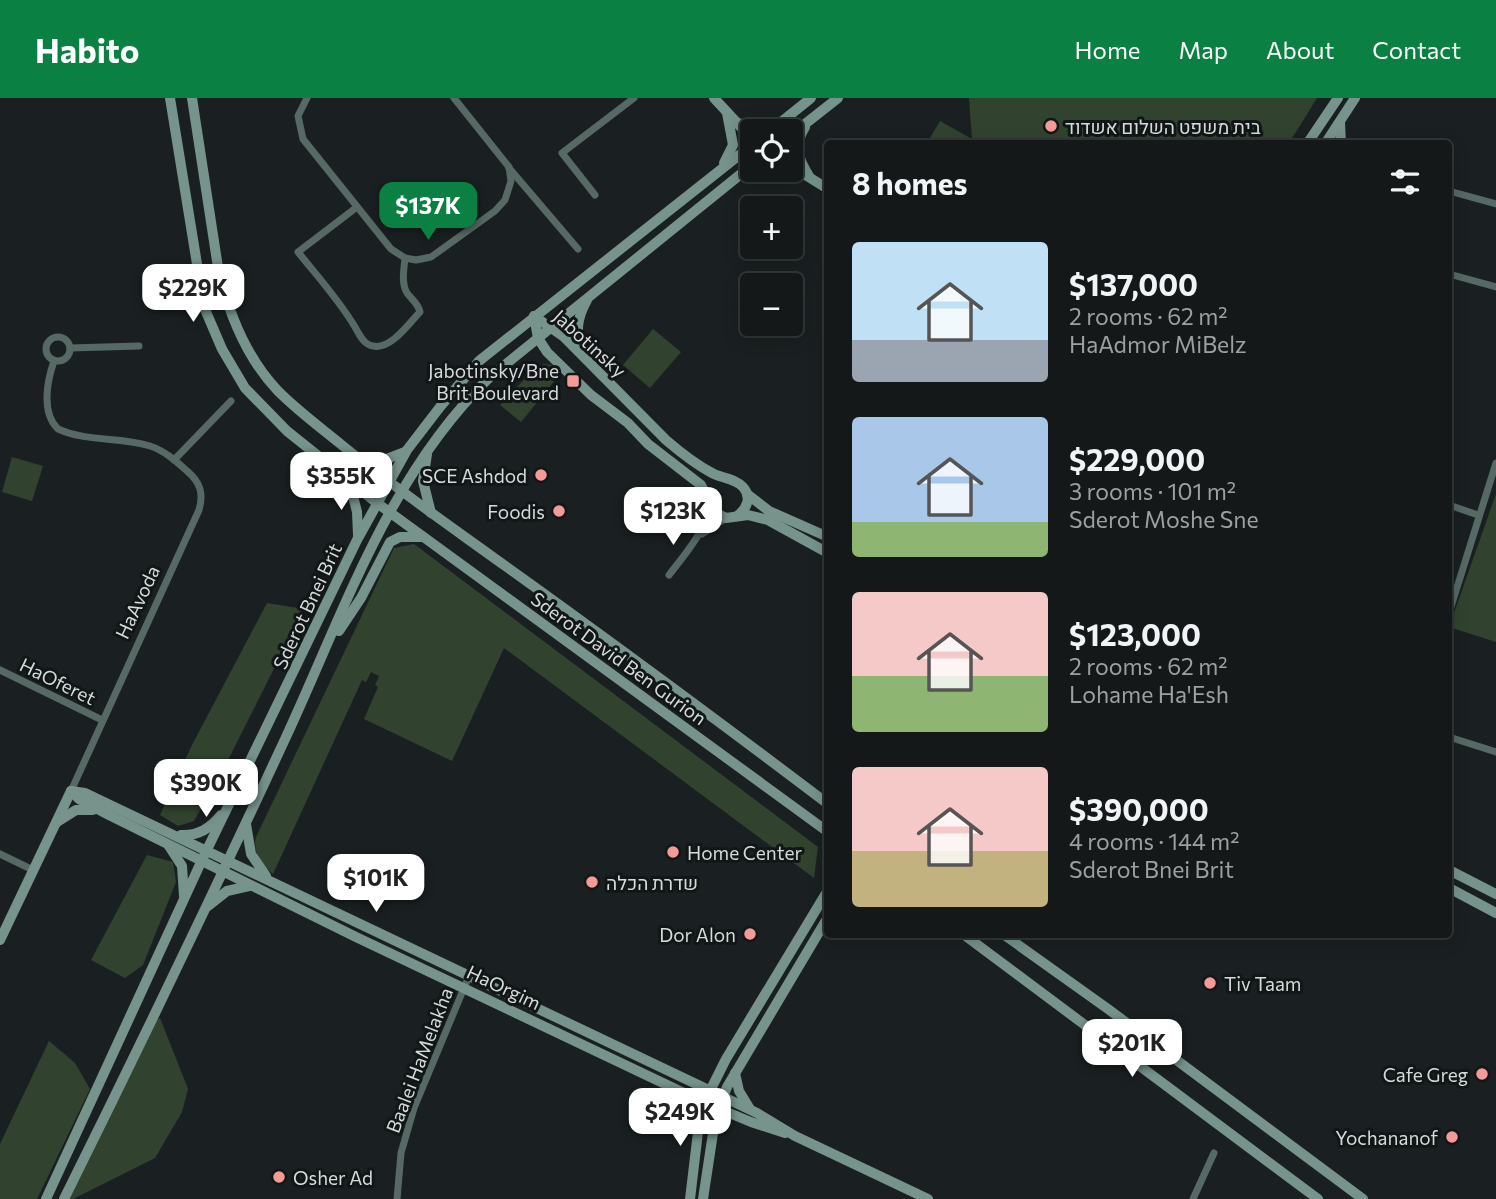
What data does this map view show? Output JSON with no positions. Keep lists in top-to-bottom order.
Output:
{
  "streets": {
    "main road": [
      "Jabotinsky",
      "HaAvoda",
      "Sderot Bnei Brit",
      "Sderot David Ben Gurion",
      "HaOrgim"
    ],
    "street": ["HaOferet", "Baalei HaMelakha"]
  },
  "crossings": [
    ["Jabotinsky", "Sderot Bnei Brit"],
    ["HaAvoda", "HaOferet"],
    ["Sderot Bnei Brit", "Sderot David Ben Gurion"],
    ["Sderot Bnei Brit", "HaOrgim"],
    ["HaOrgim", "Baalei HaMelakha"]
  ],
  "places": {
    "other": [
      "בית משפט השלום אשדוד",
      "SCE Ashdod",
      "Foodis",
      "Home Center",
      "שדרת הכלה",
      "Dor Alon",
      "Tiv Taam",
      "Cafe Greg",
      "Yochananof",
      "Osher Ad"
    ],
    "transit": ["Jabotinsky/Bne Brit Boulevard"]
  },
  "page": {
    "header": "Habito",
    "nav": [
      "Home",
      "Map",
      "About",
      "Contact"
    ],
    "map_buttons": ["+", "−"],
    "heading": "8 homes",
    "price": [
      "$137K",
      "$229K",
      "$355K",
      "$123K",
      "$390K",
      "$101K",
      "$201K",
      "$249K"
    ],
    "list": [
      {
        "name": "$137,000",
        "note": "2 rooms · 62 m² · HaAdmor MiBelz"
      },
      {
        "name": "$229,000",
        "note": "3 rooms · 101 m² · Sderot Moshe Sne"
      },
      {
        "name": "$123,000",
        "note": "2 rooms · 62 m² · Lohame Ha'Esh"
      },
      {
        "name": "$390,000",
        "note": "4 rooms · 144 m² · Sderot Bnei Brit"
      }
    ]
  }
}
